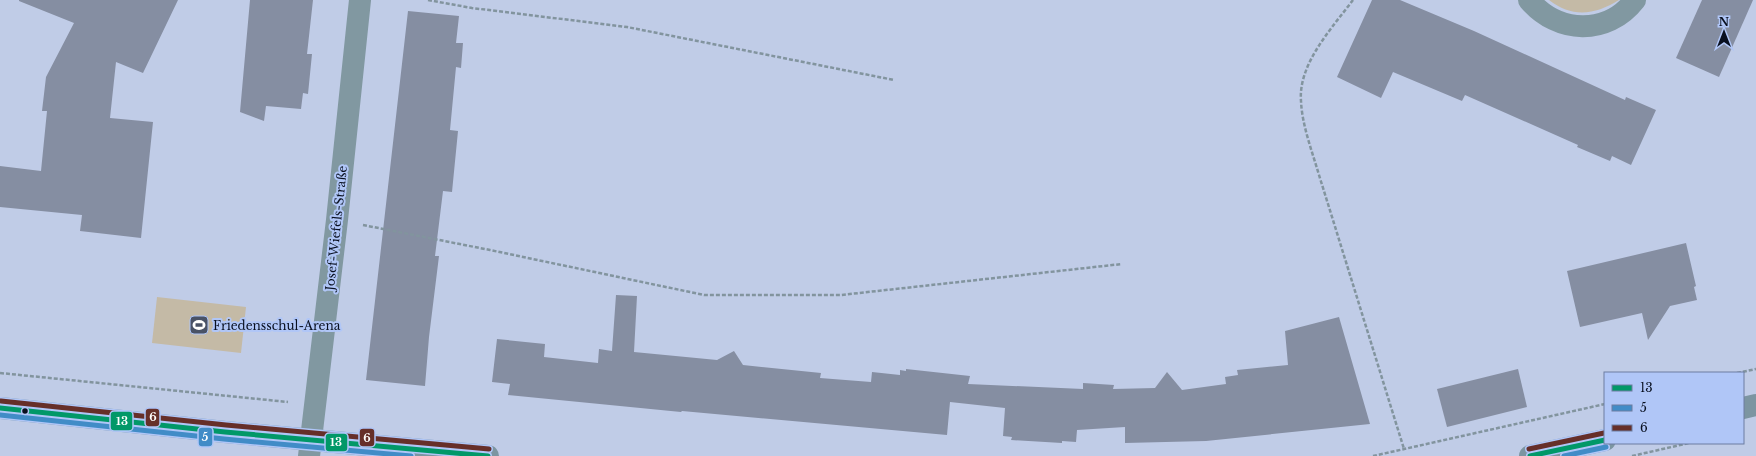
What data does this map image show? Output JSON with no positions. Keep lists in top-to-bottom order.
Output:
{
  "streets": {
    "street": ["Josef-Wiefels-Straße"]
  },
  "places": {
    "sports": ["Friedensschul-Arena"]
  },
  "lines": ["transit line 6", "transit line 13", "transit line 5"],
  "legend": ["13", "5", "6"],
  "north": "top"
}
